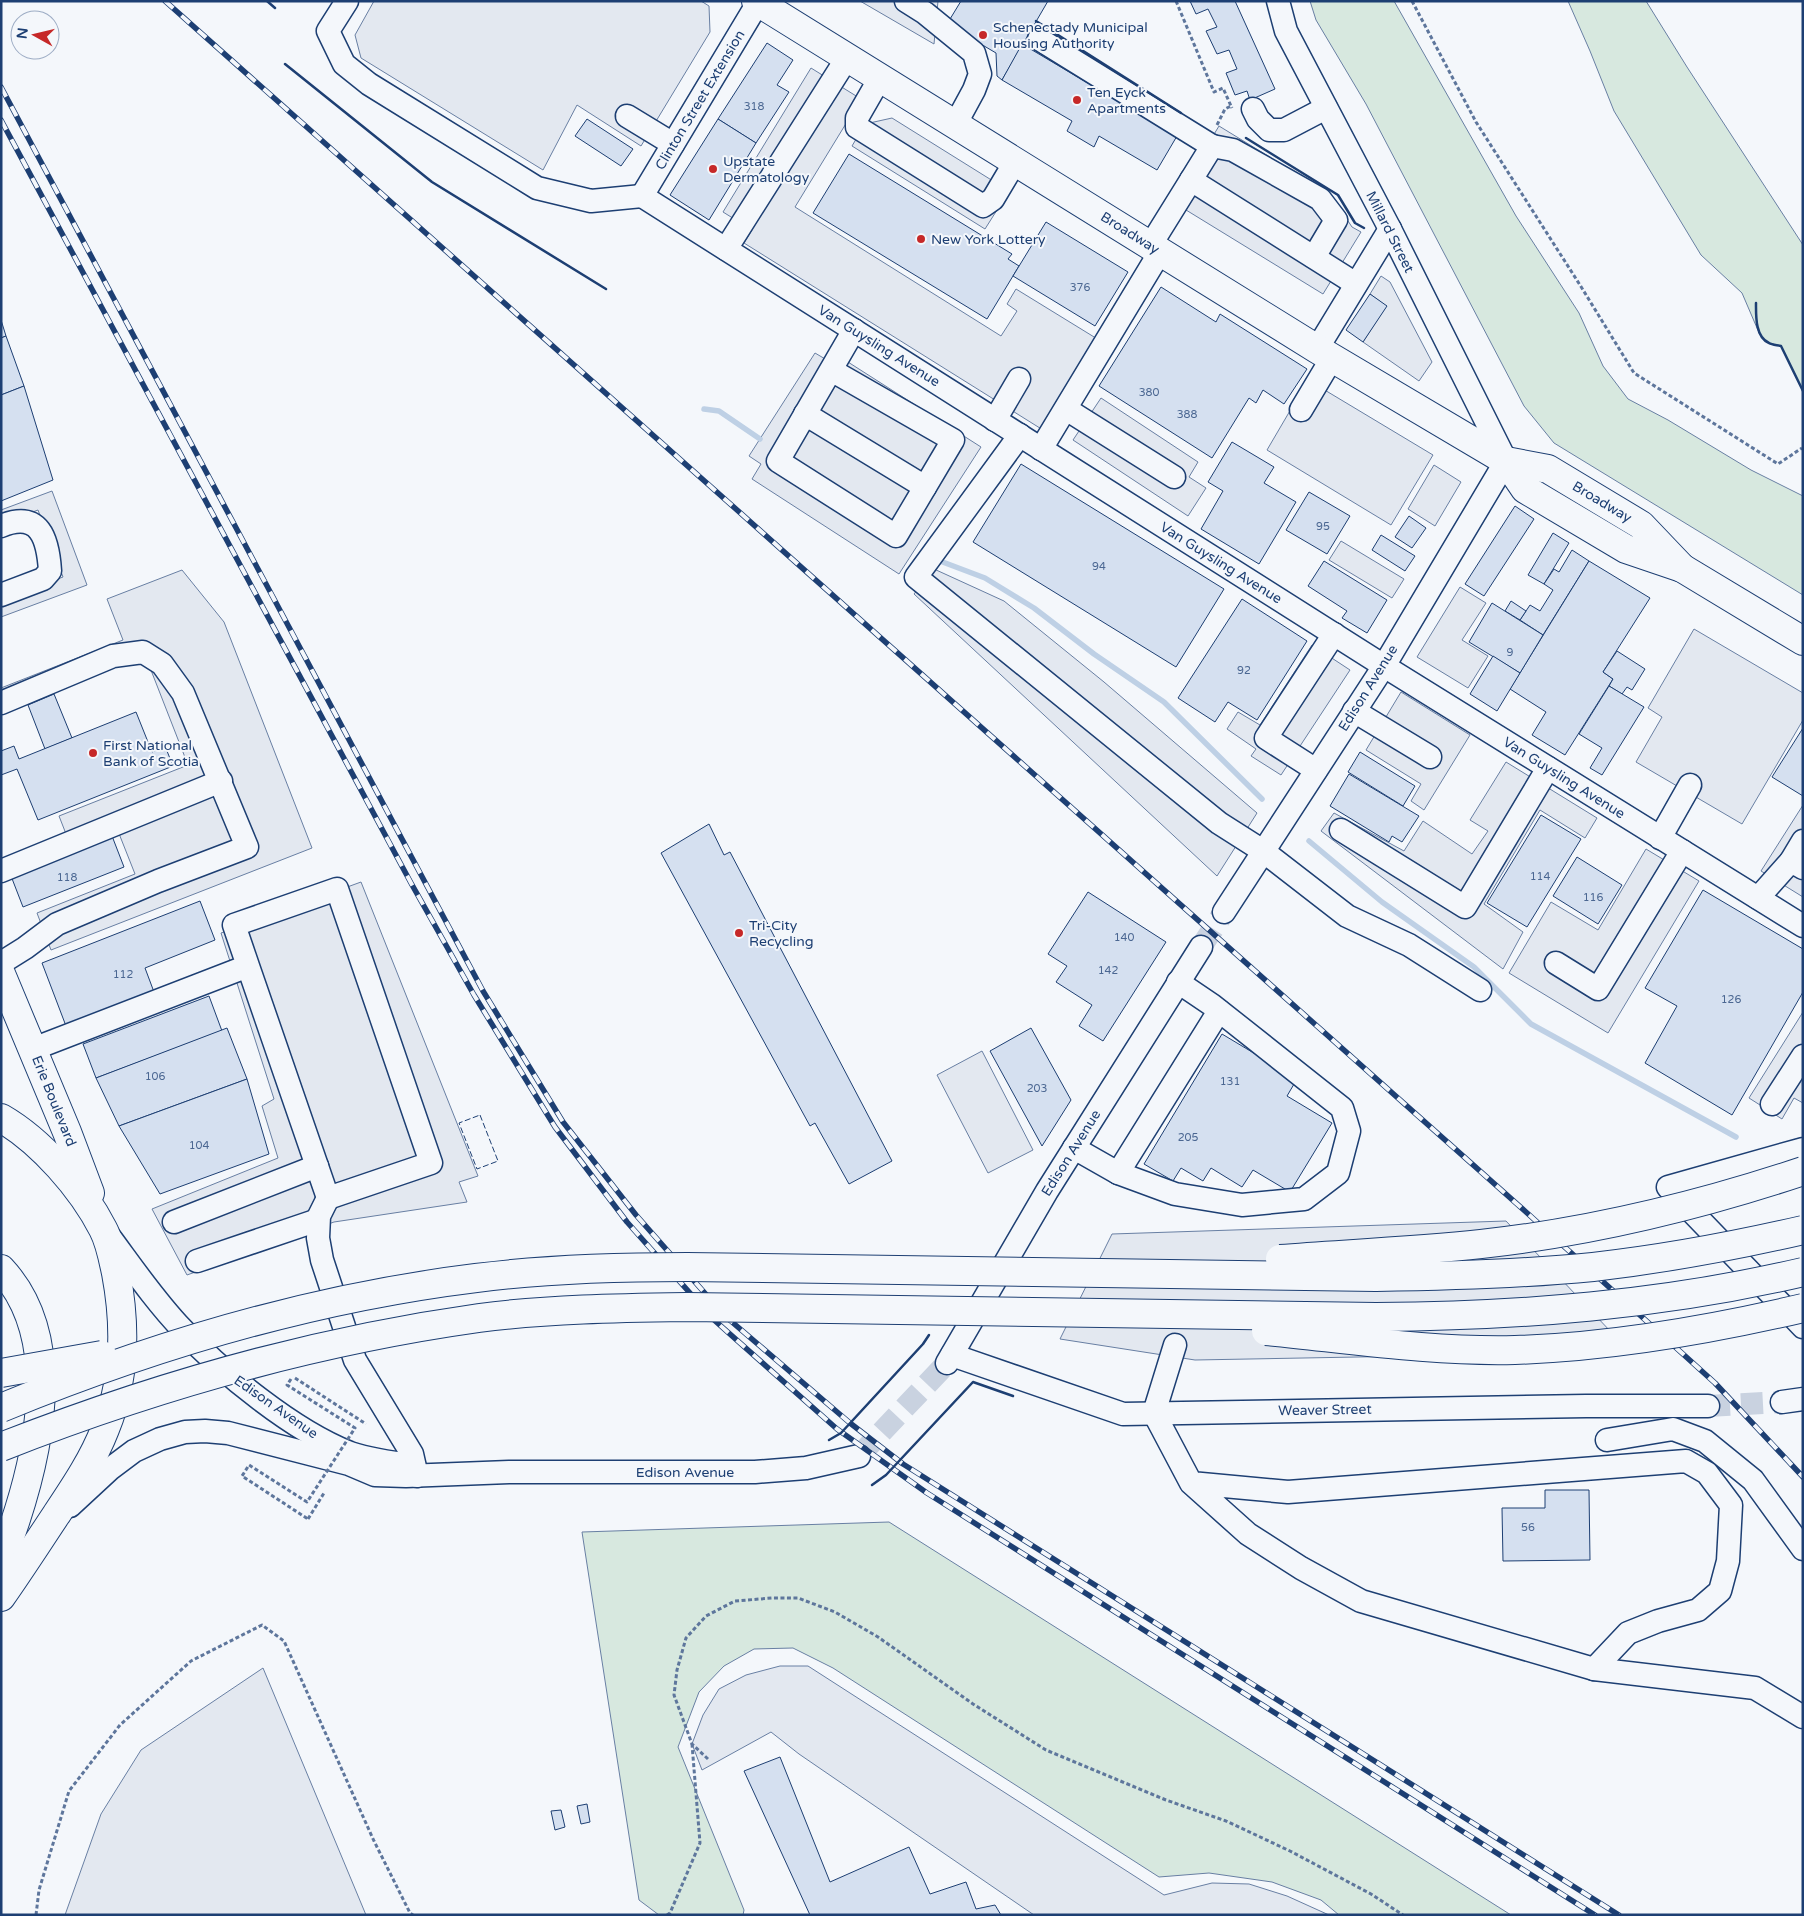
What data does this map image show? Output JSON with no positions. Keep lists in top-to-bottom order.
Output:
{
  "streets": {
    "main road": ["Broadway", "Erie Boulevard"],
    "street": [
      "Clinton Street Extension",
      "Millard Street",
      "Van Guysling Avenue",
      "Edison Avenue",
      "Weaver Street"
    ]
  },
  "crossings": [
    ["Clinton Street Extension", "Broadway"],
    ["Clinton Street Extension", "Van Guysling Avenue"],
    ["Millard Street", "Broadway"],
    ["Millard Street", "Edison Avenue"],
    ["Broadway", "Edison Avenue"],
    ["Van Guysling Avenue", "Edison Avenue"],
    ["Edison Avenue", "Erie Boulevard"],
    ["Edison Avenue", "Weaver Street"]
  ],
  "places": [
    "Schenectady Municipal Housing Authority",
    "Ten Eyck Apartments",
    "Upstate Dermatology",
    "New York Lottery",
    "First National Bank of Scotia",
    "Tri-City Recycling"
  ],
  "house_numbers": [
    "318",
    "376",
    "380",
    "388",
    "95",
    "94",
    "9",
    "92",
    "114",
    "118",
    "116",
    "140",
    "142",
    "112",
    "126",
    "106",
    "131",
    "203",
    "205",
    "104",
    "56"
  ],
  "north": "left"
}
